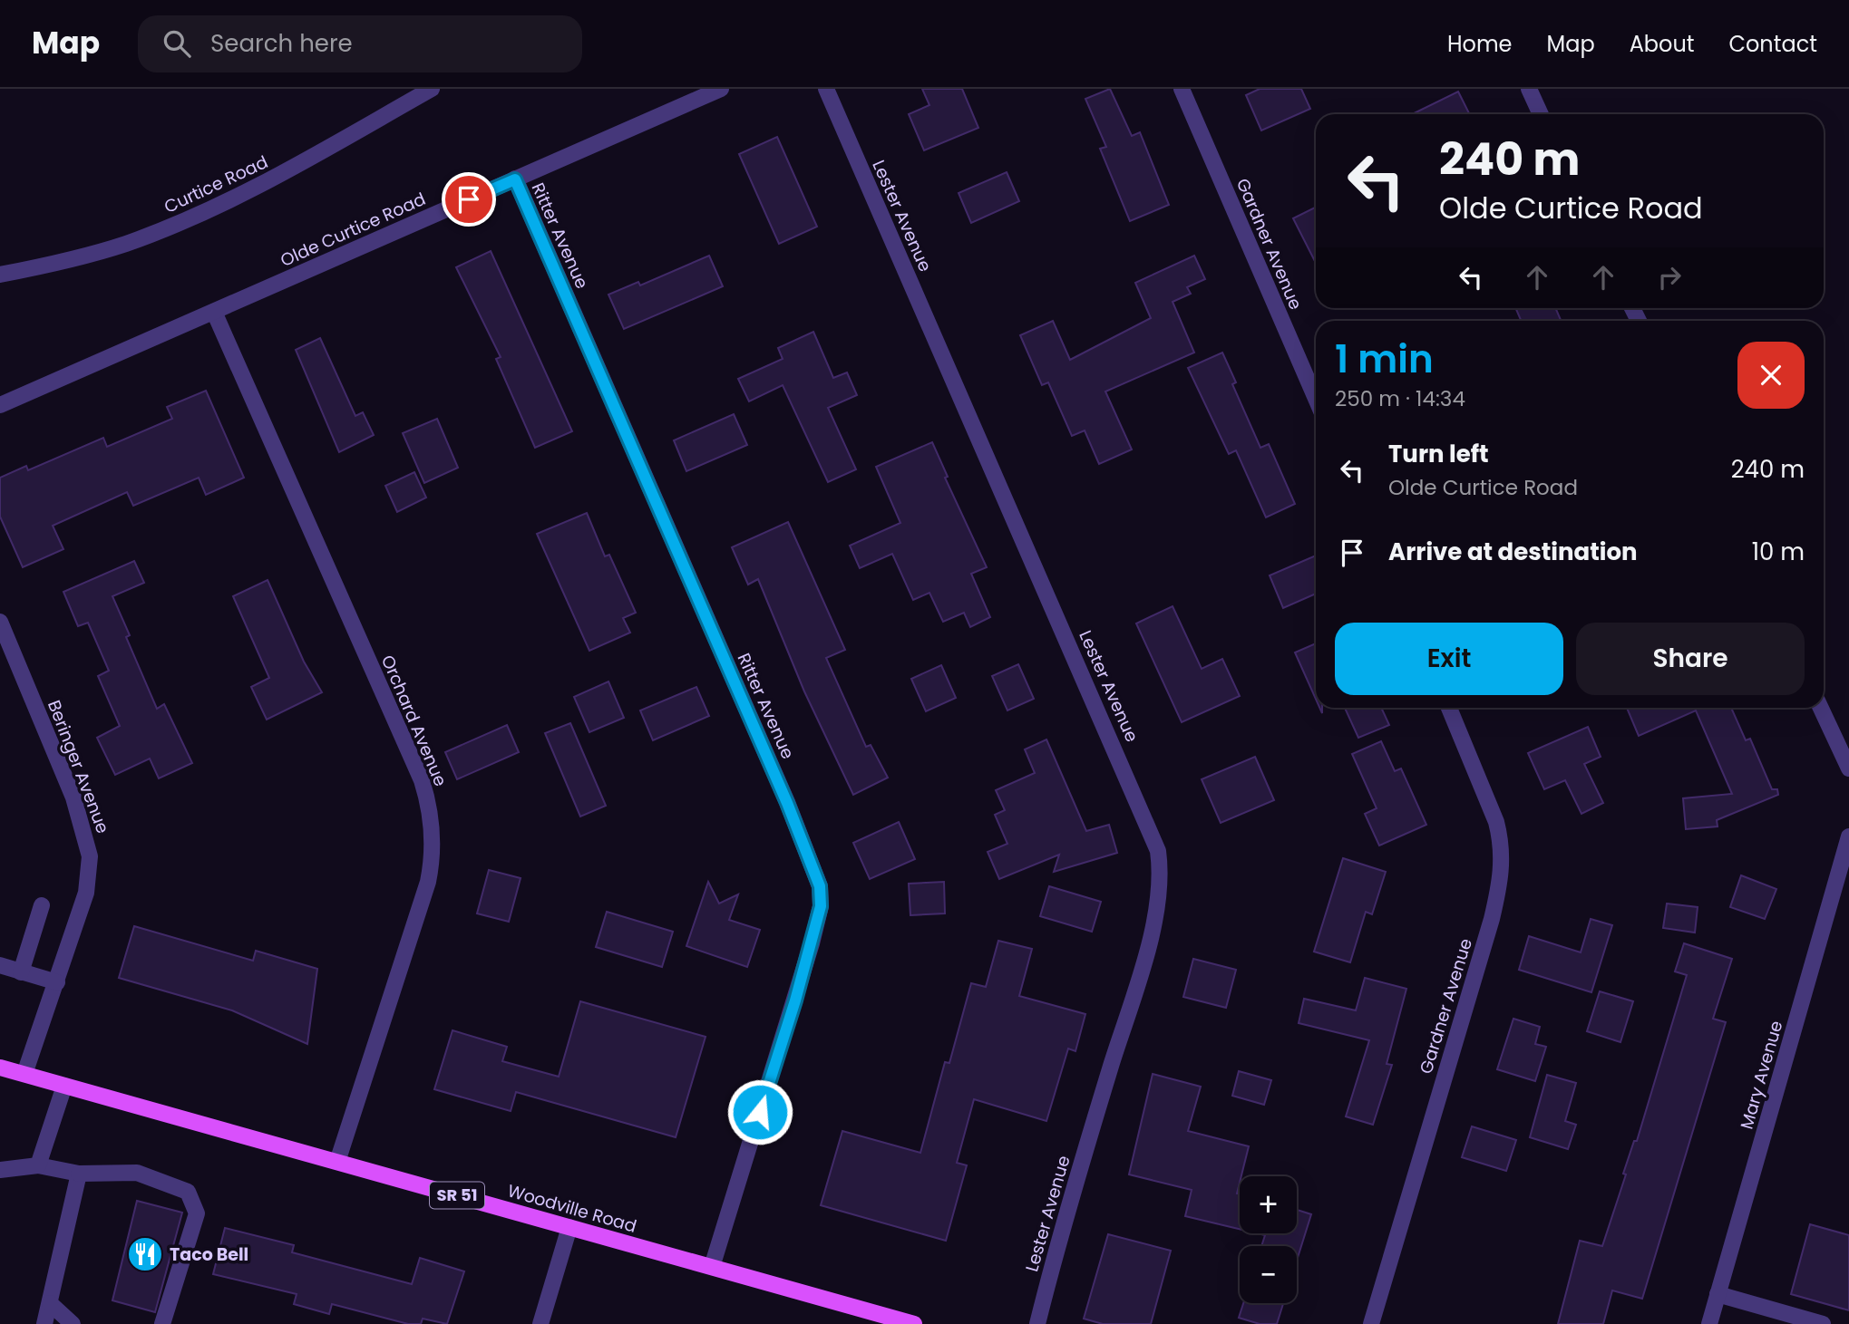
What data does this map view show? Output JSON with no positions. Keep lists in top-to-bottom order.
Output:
{
  "streets": {
    "main road": ["SR 51", "Woodville Road"],
    "street": [
      "Curtice Road",
      "Lester Avenue",
      "Olde Curtice Road",
      "Ritter Avenue",
      "Gardner Avenue",
      "Orchard Avenue",
      "Beringer Avenue",
      "Mary Avenue"
    ]
  },
  "crossings": [
    ["Olde Curtice Road", "Ritter Avenue"],
    ["Olde Curtice Road", "Orchard Avenue"],
    ["Ritter Avenue", "Woodville Road"],
    ["Orchard Avenue", "Woodville Road"],
    ["Beringer Avenue", "Woodville Road"]
  ],
  "places": {
    "restaurant": ["Taco Bell"]
  },
  "page": {
    "header": "Map",
    "search": "Search here",
    "nav": [
      "Home",
      "Map",
      "About",
      "Contact"
    ],
    "turn": ["240 m", "Olde Curtice Road"],
    "heading": ["1 min", "250 m · 14:34"],
    "list": [
      {
        "name": "Turn left",
        "note": "Olde Curtice Road",
        "value": "240 m"
      },
      {
        "name": "Arrive at destination",
        "value": "10 m"
      }
    ],
    "buttons": ["Exit", "Share"],
    "map_buttons": ["+", "−"]
  }
}
